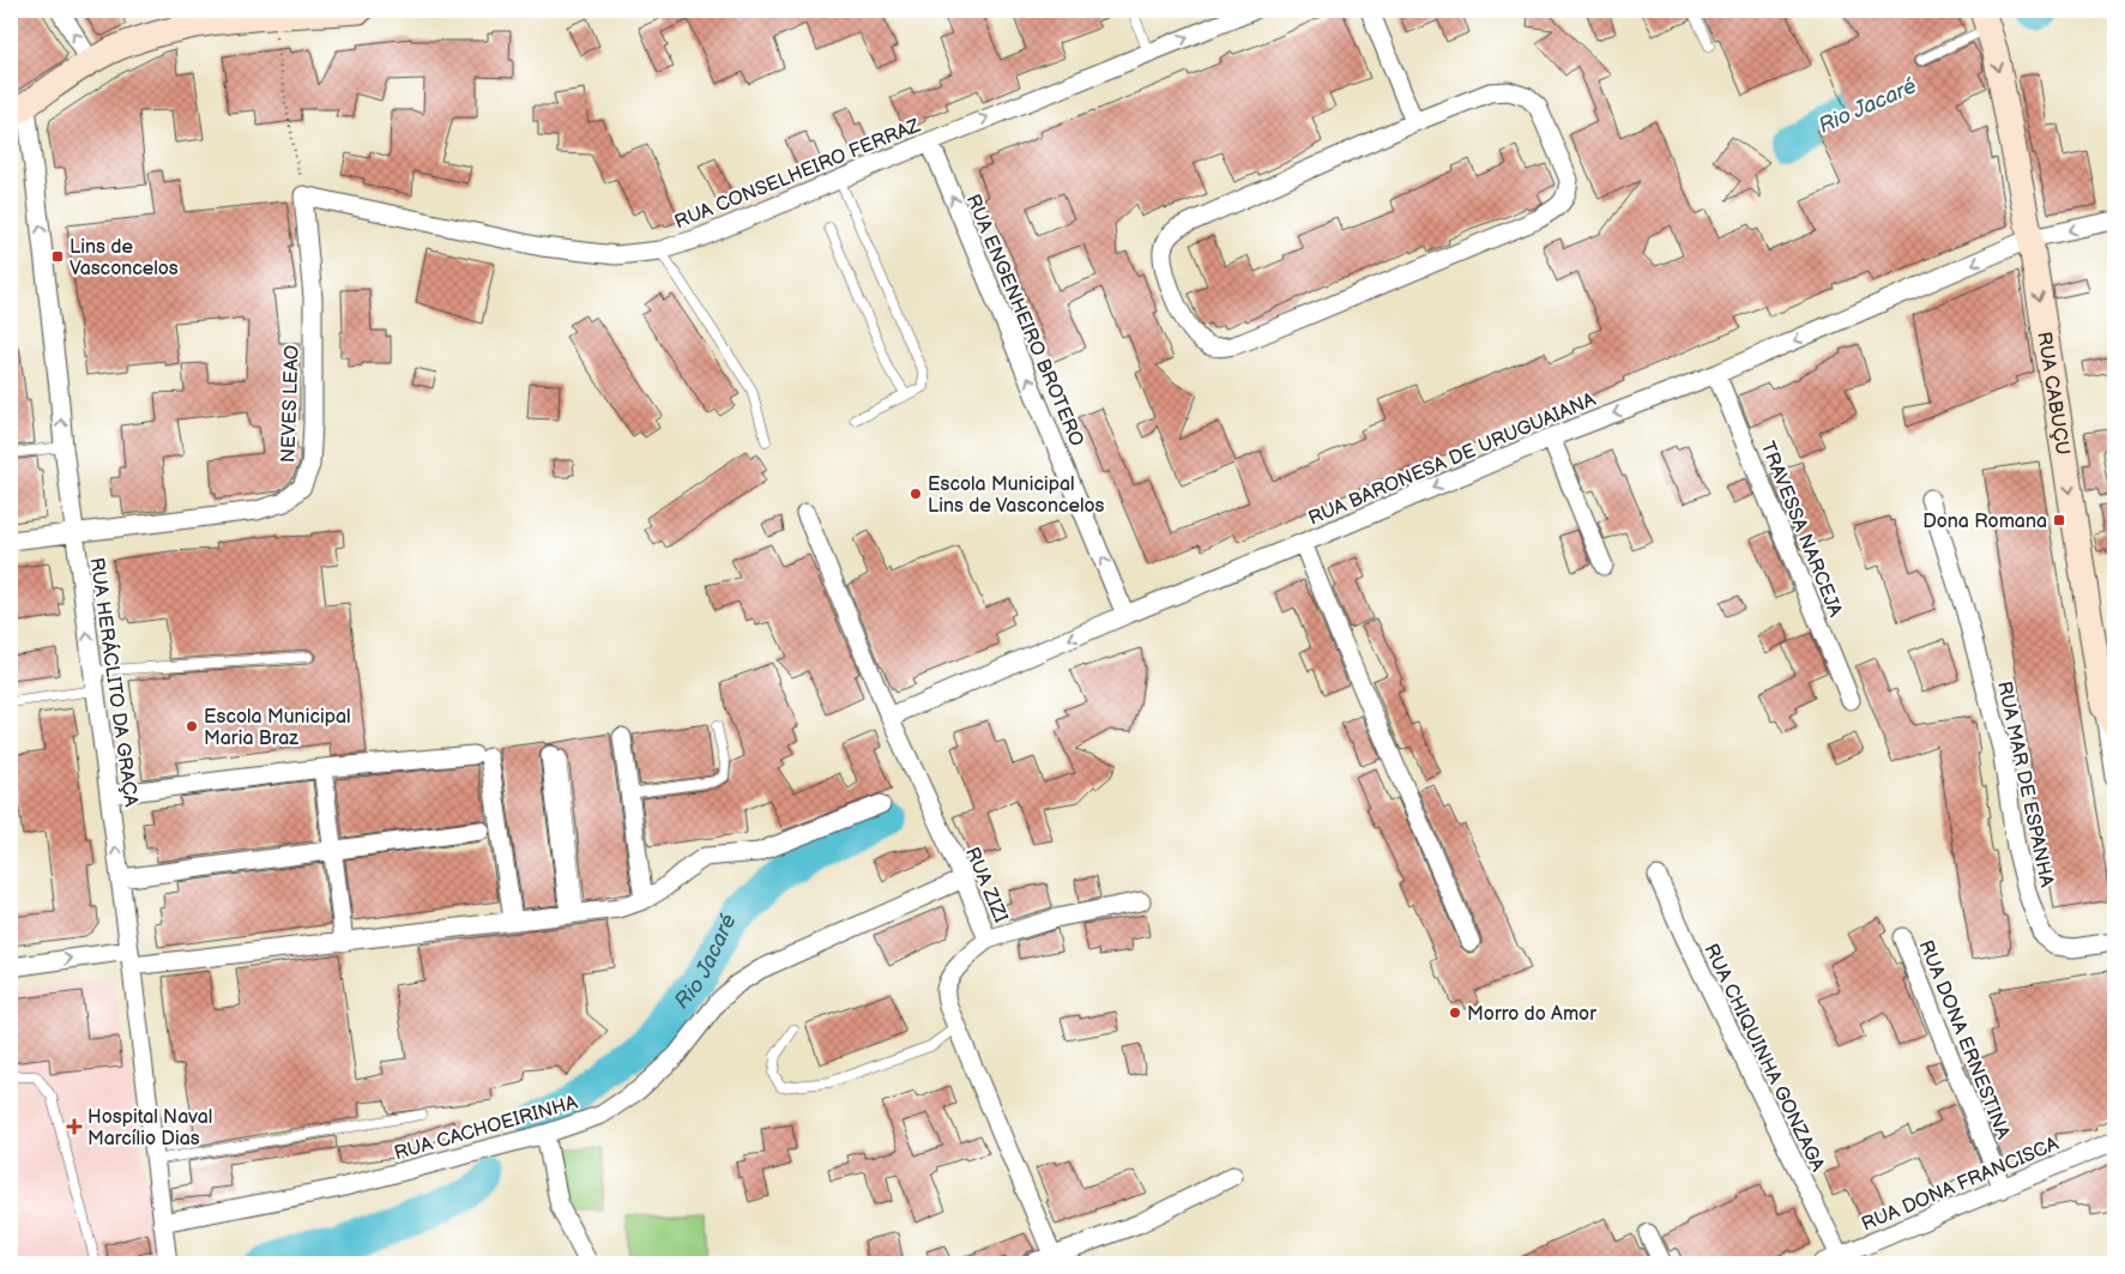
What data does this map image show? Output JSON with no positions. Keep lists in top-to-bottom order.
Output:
{
  "streets": {
    "street": [
      "RUA CONSELHEIRO FERRAZ",
      "RUA ENGENHEIRO BROTERO",
      "RUA CABUÇU",
      "NEVES LEAO",
      "RUA BARONESA DE URUGUAIANA",
      "TRAVESSA NARCEJA",
      "RUA HERÁCLITO DA GRAÇA",
      "RUA MAR DE ESPANHA",
      "RUA ZIZI",
      "RUA DONA ERNESTINA",
      "RUA CHIQUINHA GONZAGA",
      "RUA CACHOEIRINHA",
      "RUA DONA FRANCISCA"
    ]
  },
  "crossings": [
    ["RUA CONSELHEIRO FERRAZ", "RUA ENGENHEIRO BROTERO"],
    ["RUA CONSELHEIRO FERRAZ", "NEVES LEAO"],
    ["RUA ENGENHEIRO BROTERO", "RUA BARONESA DE URUGUAIANA"],
    ["RUA CABUÇU", "RUA BARONESA DE URUGUAIANA"],
    ["NEVES LEAO", "RUA HERÁCLITO DA GRAÇA"],
    ["RUA BARONESA DE URUGUAIANA", "TRAVESSA NARCEJA"],
    ["RUA BARONESA DE URUGUAIANA", "RUA ZIZI"],
    ["RUA HERÁCLITO DA GRAÇA", "RUA CACHOEIRINHA"],
    ["RUA ZIZI", "RUA CACHOEIRINHA"],
    ["RUA DONA ERNESTINA", "RUA DONA FRANCISCA"],
    ["RUA CHIQUINHA GONZAGA", "RUA DONA FRANCISCA"]
  ],
  "one_way": [
    "RUA ENGENHEIRO BROTERO",
    "RUA CABUÇU",
    "RUA BARONESA DE URUGUAIANA",
    "RUA HERÁCLITO DA GRAÇA"
  ],
  "water": ["Rio Jacaré"],
  "places": {
    "transit": ["Lins de Vasconcelos", "Dona Romana"],
    "other": ["Escola Municipal Lins de Vasconcelos", "Escola Municipal Maria Braz", "Morro do Amor"],
    "health": ["Hospital Naval Marcílio Dias"]
  }
}
